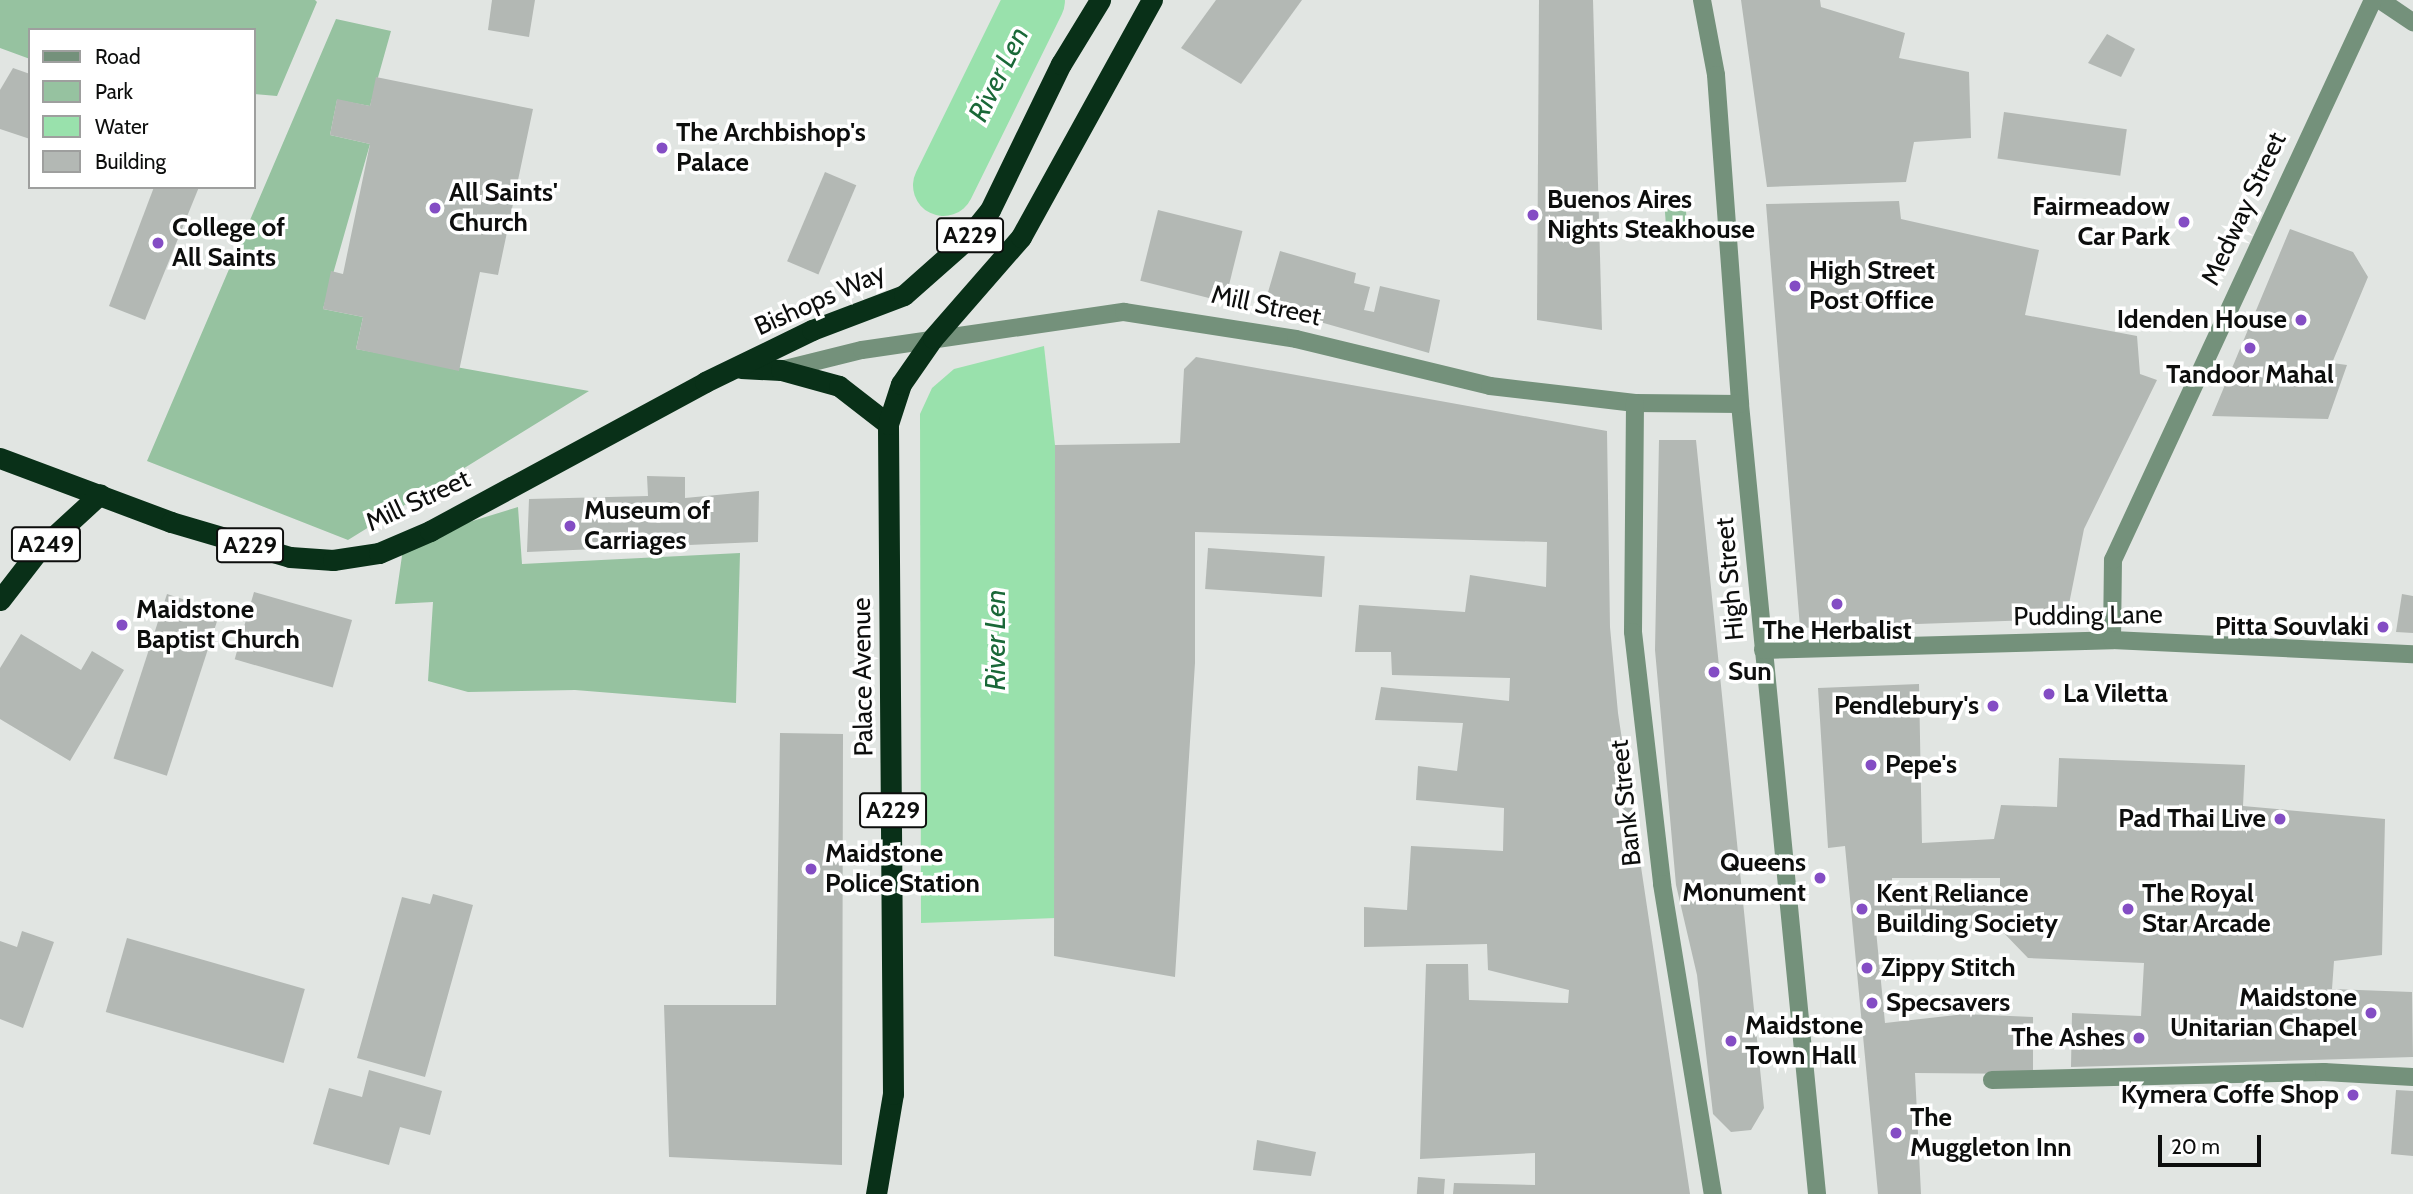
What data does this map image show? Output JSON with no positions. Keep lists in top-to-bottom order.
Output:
{
  "streets": {
    "highway": [
      "A229",
      "Bishops Way",
      "Mill Street",
      "A249",
      "Palace Avenue"
    ],
    "street": [
      "Medway Street",
      "High Street",
      "Pudding Lane",
      "Bank Street"
    ]
  },
  "crossings": [
    ["Medway Street", "Pudding Lane"],
    ["A229", "Bishops Way"],
    ["A229", "Mill Street"],
    ["A229", "A249"],
    ["A229", "Palace Avenue"],
    ["Bishops Way", "Mill Street"],
    ["Mill Street", "A249"],
    ["Mill Street", "High Street"],
    ["Mill Street", "Palace Avenue"],
    ["Mill Street", "Bank Street"],
    ["High Street", "Pudding Lane"]
  ],
  "water": ["River Len"],
  "places": [
    "The Archbishop's Palace",
    "All Saints' Church",
    "Buenos Aires Nights Steakhouse",
    "Fairmeadow Car Park",
    "College of All Saints",
    "High Street Post Office",
    "Idenden House",
    "Tandoor Mahal",
    "Museum of Carriages",
    "The Herbalist",
    "Maidstone Baptist Church",
    "Pitta Souvlaki",
    "Sun",
    "La Viletta",
    "Pendlebury's",
    "Pepe's",
    "Pad Thai Live",
    "Maidstone Police Station",
    "Queens Monument",
    "Kent Reliance Building Society",
    "The Royal Star Arcade",
    "Zippy Stitch",
    "Specsavers",
    "Maidstone Unitarian Chapel",
    "The Ashes",
    "Maidstone Town Hall",
    "Kymera Coffe Shop",
    "The Muggleton Inn"
  ],
  "legend": [
    "Road",
    "Park",
    "Water",
    "Building"
  ],
  "scale_bar": "20 m"
}
